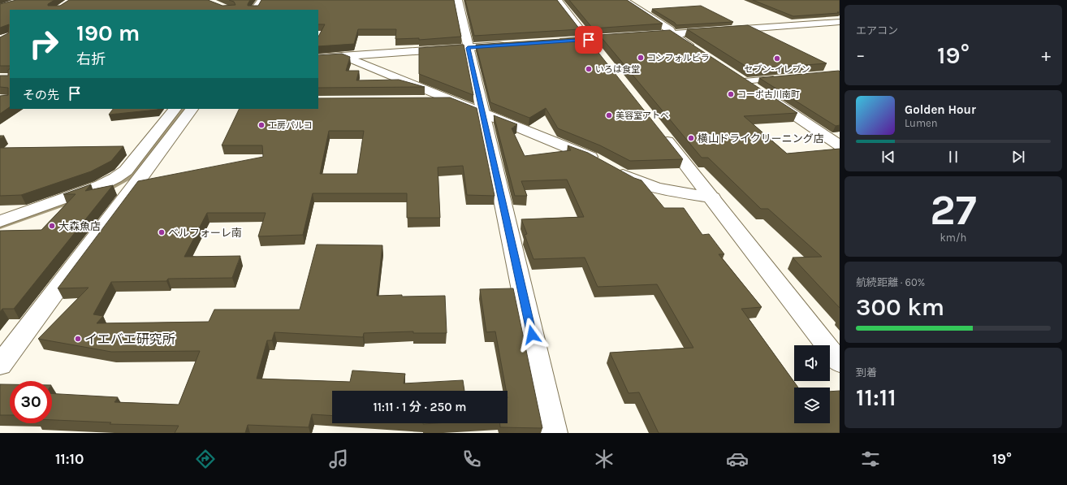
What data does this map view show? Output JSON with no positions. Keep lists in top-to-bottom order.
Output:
{
  "places": [
    "コンフォルビラ",
    "セブン-イレブン",
    "いろは食堂",
    "コーポ古川南町",
    "美容室アトベ",
    "工房パルコ",
    "横山ドライクリーニング店",
    "大森魚店",
    "ベルフォーレ南",
    "イエバエ研究所"
  ],
  "page": {
    "tile": [
      "エアコン",
      ["27", "km/h"],
      ["航続距離 · 60%", "300 km"],
      ["到着", "11:11"]
    ],
    "turn": ["190 m", "右折"],
    "heat": ["−", "19°", "+"],
    "then": "その先",
    "song": ["Golden Hour", "Lumen"],
    "limit": "30",
    "trip": "11:11 · 1 分 · 250 m",
    "tabs": ["11:10", "19°"]
  }
}
